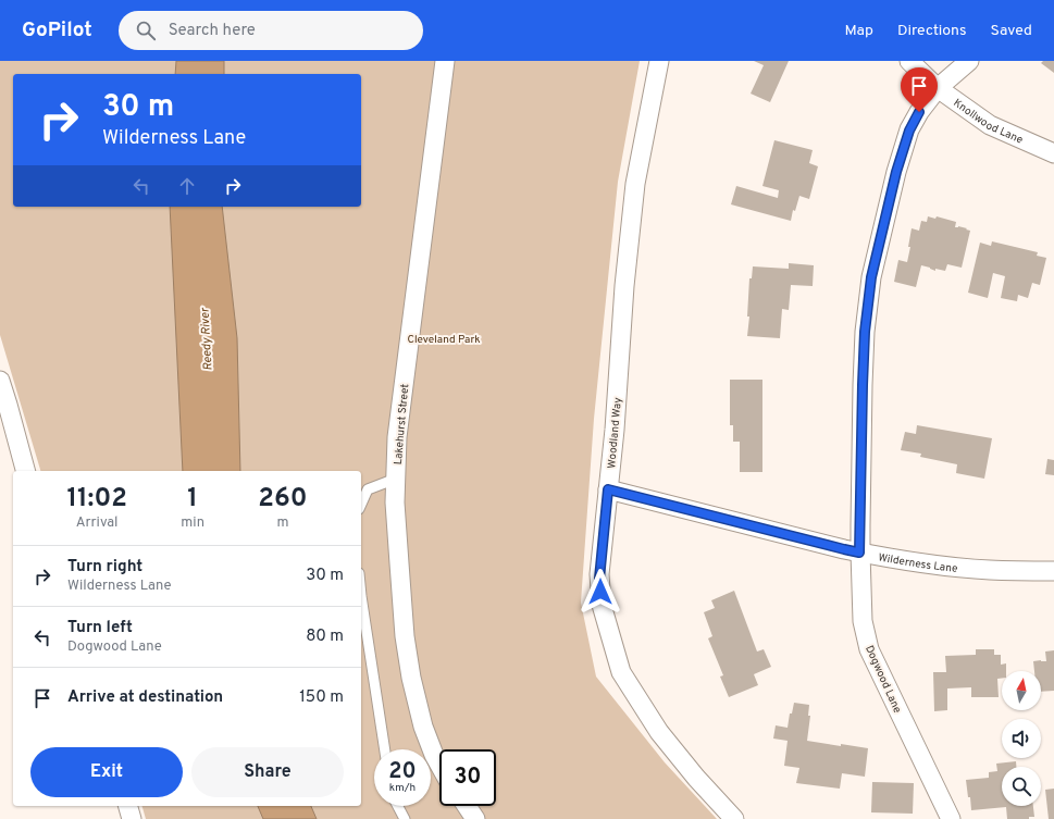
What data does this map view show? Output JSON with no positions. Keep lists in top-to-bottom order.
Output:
{
  "streets": {
    "street": [
      "Knollwood Lane",
      "Lakehurst Street",
      "Woodland Way",
      "Wilderness Lane",
      "Dogwood Lane"
    ]
  },
  "crossings": [
    ["Knollwood Lane", "Dogwood Lane"],
    ["Woodland Way", "Wilderness Lane"],
    ["Wilderness Lane", "Dogwood Lane"]
  ],
  "water": ["Reedy River"],
  "parks": ["Cleveland Park"],
  "north": "top",
  "page": {
    "header": "GoPilot",
    "search": "Search here",
    "nav": ["Map", "Directions", "Saved"],
    "turn": ["30 m", "Wilderness Lane"],
    "eta": [
      "11:02",
      "Arrival",
      "1",
      "min",
      "260",
      "m"
    ],
    "list": [
      {
        "name": "Turn right",
        "note": "Wilderness Lane",
        "value": "30 m"
      },
      {
        "name": "Turn left",
        "note": "Dogwood Lane",
        "value": "80 m"
      },
      {
        "name": "Arrive at destination",
        "value": "150 m"
      }
    ],
    "buttons": ["Exit", "Share"],
    "speed": "20 km/h",
    "limit": "30"
  }
}
